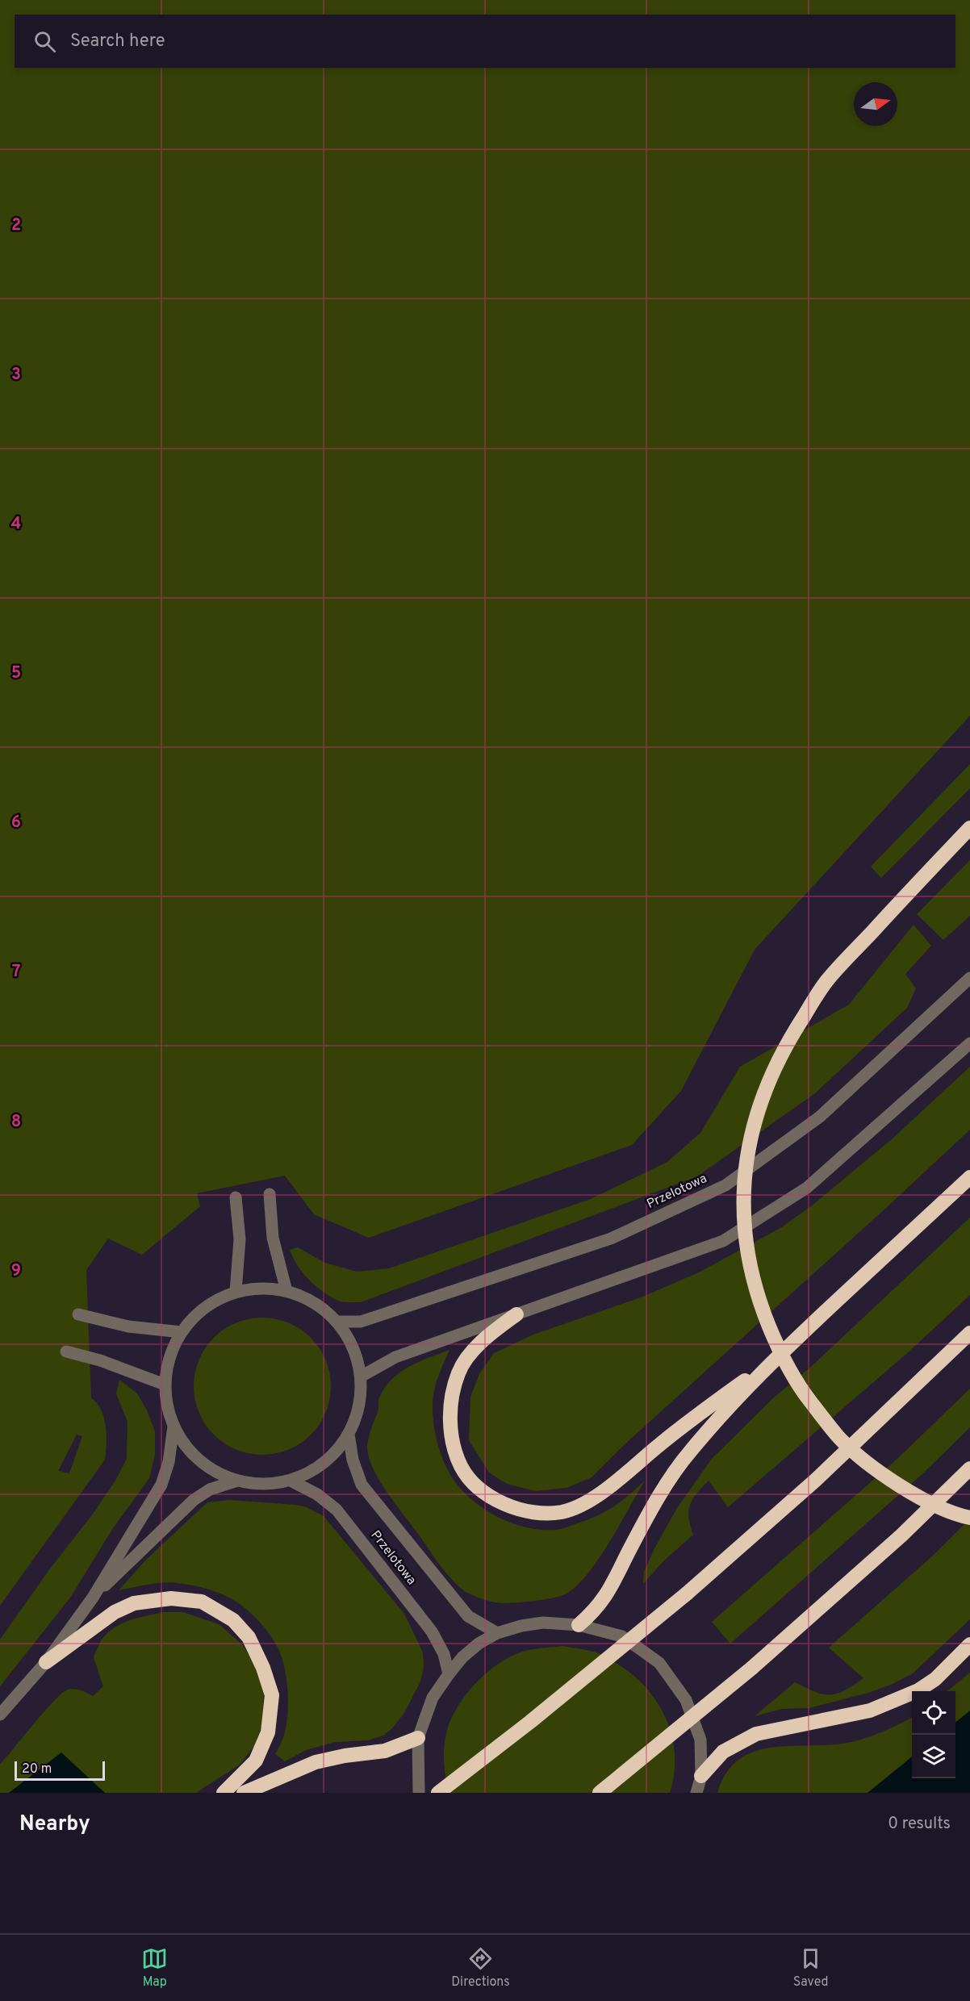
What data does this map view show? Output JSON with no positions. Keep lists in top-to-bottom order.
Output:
{
  "streets": {
    "street": ["Przelotowa"]
  },
  "scale_bar": "20 m",
  "north": "right",
  "page": {
    "search": "Search here",
    "scale": "20 m",
    "heading": ["Nearby", "0 results"],
    "nav": ["Map", "Directions", "Saved"]
  },
  "grid": {
    "rows": [
      "2",
      "3",
      "4",
      "5",
      "6",
      "7",
      "8",
      "9"
    ]
  }
}
